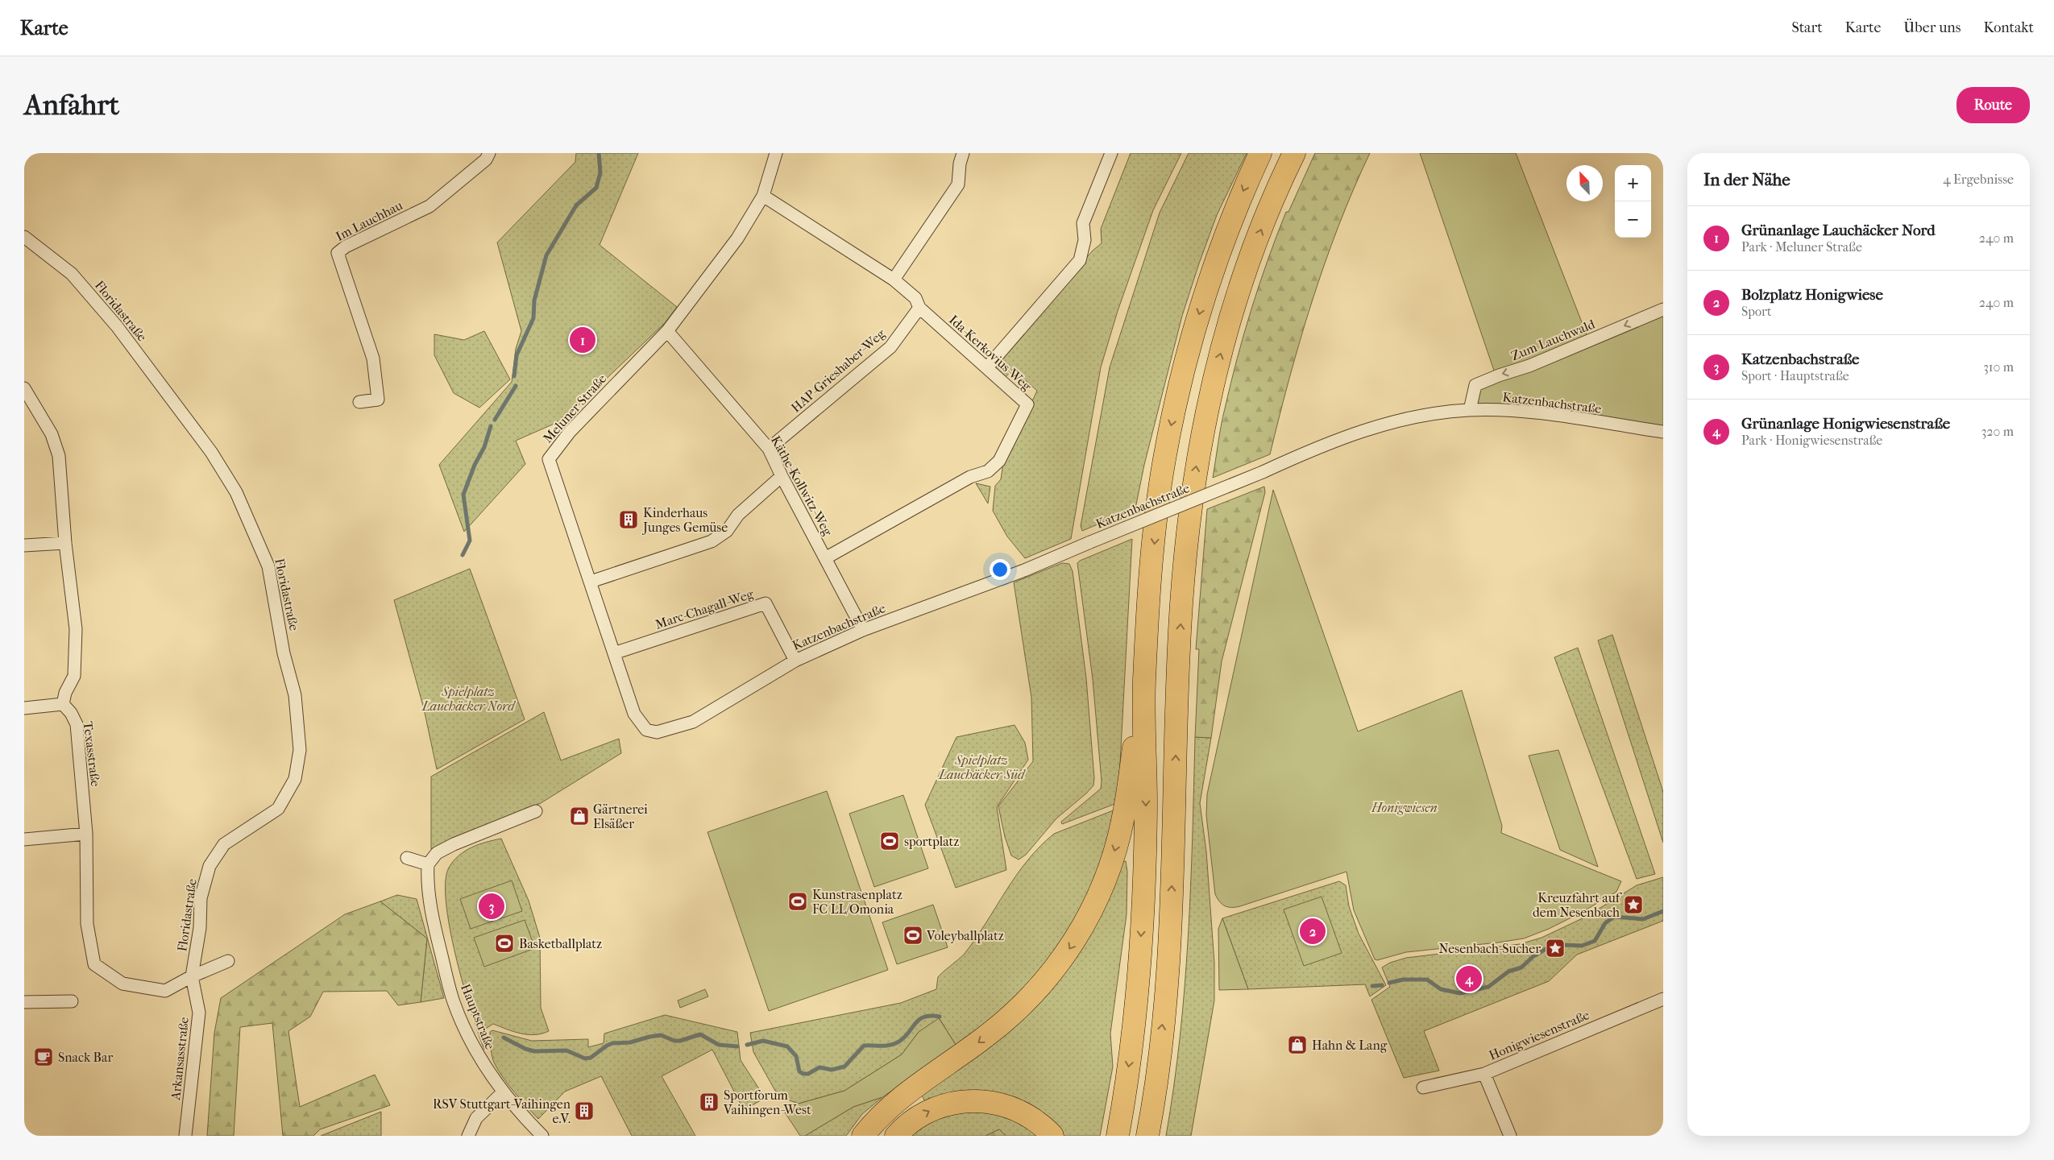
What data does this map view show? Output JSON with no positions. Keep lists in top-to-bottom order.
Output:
{
  "streets": {
    "street": [
      "Im Lauchhau",
      "Floridastraße",
      "Zum Lauchwald",
      "Ida-Kerkovius-Weg",
      "HAP-Grieshaber-Weg",
      "Katzenbachstraße",
      "Meluner Straße",
      "Käthe-Kollwitz-Weg",
      "Marc-Chagall-Weg",
      "Texasstraße",
      "Hauptstraße",
      "Honigwiesenstraße",
      "Arkansasstraße"
    ]
  },
  "crossings": [
    ["Floridastraße", "Texasstraße"],
    ["Floridastraße", "Arkansasstraße"],
    ["Zum Lauchwald", "Katzenbachstraße"],
    ["Ida-Kerkovius-Weg", "HAP-Grieshaber-Weg"],
    ["Ida-Kerkovius-Weg", "Meluner Straße"],
    ["Ida-Kerkovius-Weg", "Käthe-Kollwitz-Weg"],
    ["HAP-Grieshaber-Weg", "Käthe-Kollwitz-Weg"],
    ["Katzenbachstraße", "Meluner Straße"],
    ["Katzenbachstraße", "Käthe-Kollwitz-Weg"],
    ["Katzenbachstraße", "Marc-Chagall-Weg"],
    ["Meluner Straße", "Käthe-Kollwitz-Weg"],
    ["Meluner Straße", "Marc-Chagall-Weg"],
    ["Texasstraße", "Arkansasstraße"]
  ],
  "one_way": ["Zum Lauchwald"],
  "parks": ["Spielplatz Lauchäcker Nord", "Spielplatz Lauchäcker Süd", "Honigwiesen"],
  "places": {
    "building": ["Kinderhaus Junges Gemüse", "Sportforum Vaihingen-West", "RSV Stuttgart-Vaihingen e.V."],
    "shop": ["Gärtnerei Elsäßer", "Hahn & Lang"],
    "sports": [
      "sportplatz",
      "Kunstrasenplatz FC LL/Omonia",
      "Voleyballplatz",
      "Basketballplatz"
    ],
    "place": ["Kreuzfahrt auf dem Nesenbach", "Nesenbach-Sucher"],
    "cafe": ["Snack Bar"]
  },
  "north": "top left",
  "page": {
    "header": "Karte",
    "nav": [
      "Start",
      "Karte",
      "Über uns",
      "Kontakt"
    ],
    "buttons": "Route",
    "title": "Anfahrt",
    "heading": ["In der Nähe", "4 Ergebnisse"],
    "map_buttons": ["+", "−"],
    "list": [
      {
        "mark": "1",
        "name": "Grünanlage Lauchäcker Nord",
        "note": "Park · Meluner Straße",
        "value": "240 m"
      },
      {
        "mark": "2",
        "name": "Bolzplatz Honigwiese",
        "note": "Sport",
        "value": "240 m"
      },
      {
        "mark": "3",
        "name": "Katzenbachstraße",
        "note": "Sport · Hauptstraße",
        "value": "310 m"
      },
      {
        "mark": "4",
        "name": "Grünanlage Honigwiesenstraße",
        "note": "Park · Honigwiesenstraße",
        "value": "320 m"
      }
    ],
    "pins": [
      "1",
      "3",
      "2",
      "4"
    ]
  }
}
